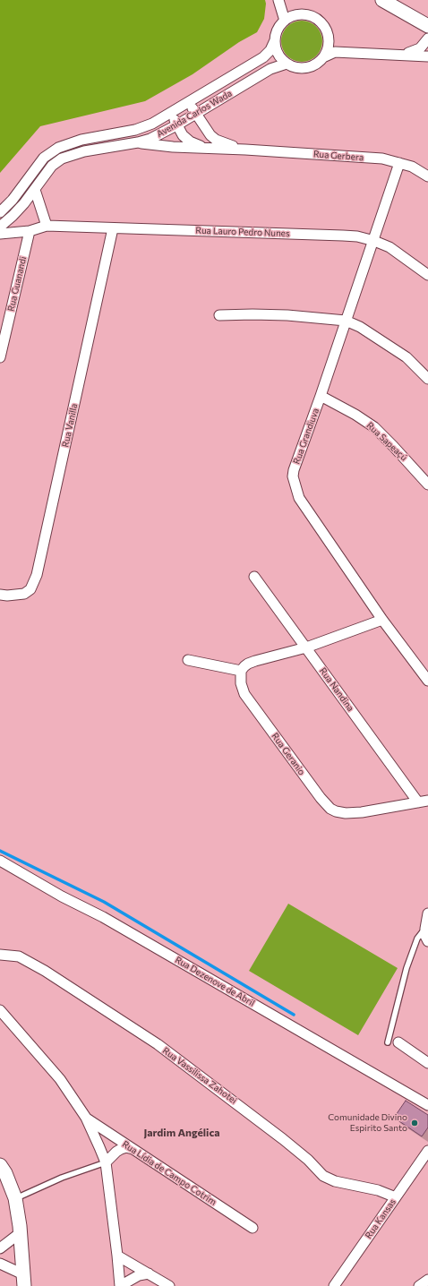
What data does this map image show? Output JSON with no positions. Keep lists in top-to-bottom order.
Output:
{
  "streets": {
    "street": [
      "Avenida Carlos Wada",
      "Rua Gerbera",
      "Rua Lauro Pedro Nunes",
      "Rua Guanandi",
      "Rua Vanilla",
      "Rua Grandiuva",
      "Rua Sapeaçú",
      "Rua Nandina",
      "Rua Geranio",
      "Rua Dezenove de Abril",
      "Rua Vassilissa Zahotei",
      "Rua Lídia de Campo Cotrim",
      "Rua Kansas"
    ]
  },
  "crossings": [
    ["Avenida Carlos Wada", "Rua Gerbera"],
    ["Rua Gerbera", "Rua Grandiuva"],
    ["Rua Lauro Pedro Nunes", "Rua Guanandi"],
    ["Rua Lauro Pedro Nunes", "Rua Vanilla"],
    ["Rua Lauro Pedro Nunes", "Rua Grandiuva"],
    ["Rua Grandiuva", "Rua Sapeaçú"],
    ["Rua Nandina", "Rua Geranio"],
    ["Rua Vassilissa Zahotei", "Rua Kansas"]
  ],
  "districts": ["Jardim Angélica"],
  "places": ["Comunidade Divino Espirito Santo"]
}
